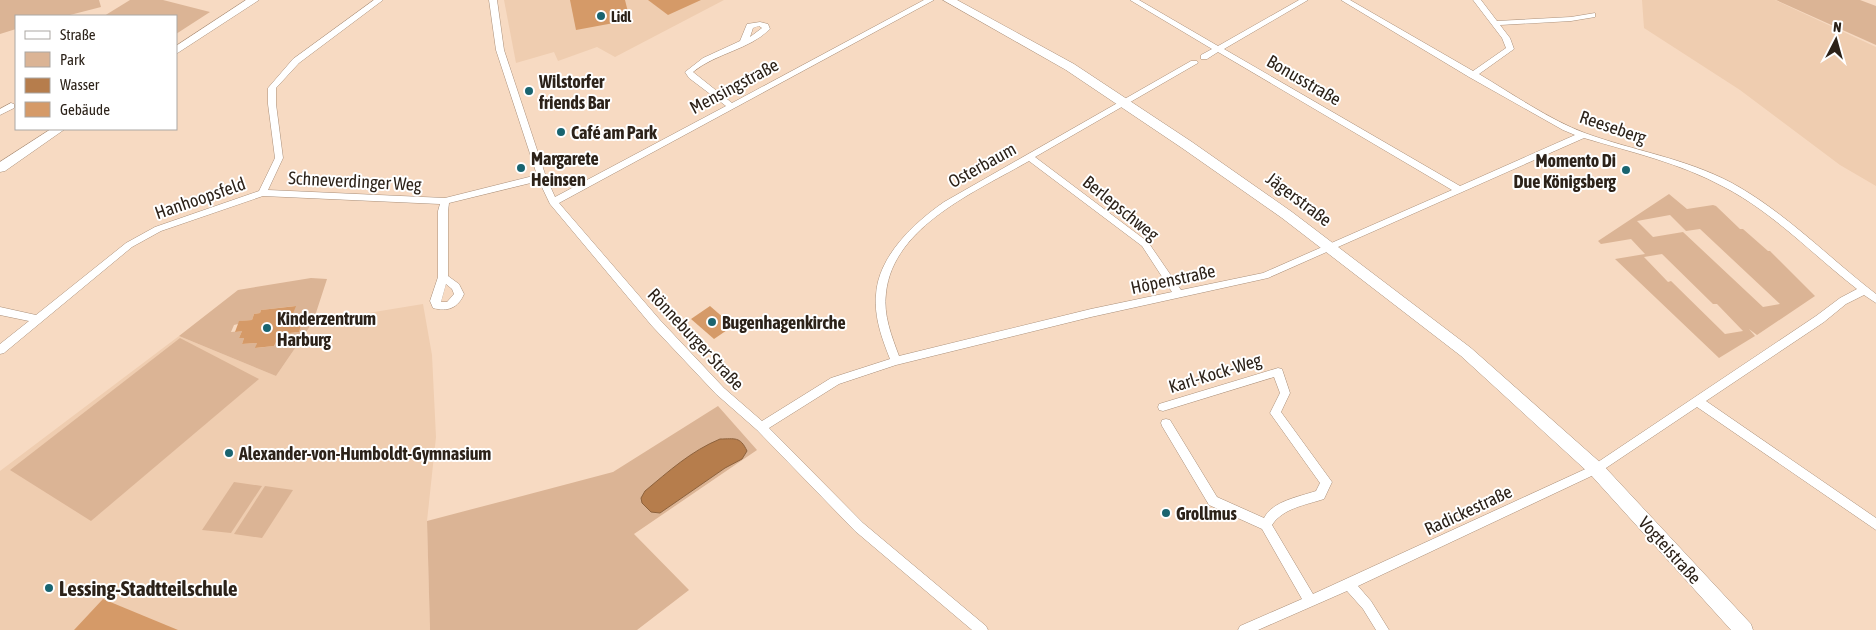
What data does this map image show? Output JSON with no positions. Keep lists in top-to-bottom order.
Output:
{
  "streets": {
    "street": [
      "Bonusstraße",
      "Mensingstraße",
      "Reeseberg",
      "Osterbaum",
      "Schneverdinger Weg",
      "Hanhoopsfeld",
      "Jägerstraße",
      "Berlepschweg",
      "Höpenstraße",
      "Rönneburger Straße",
      "Karl-Kock-Weg",
      "Radickestraße",
      "Vogteistraße"
    ]
  },
  "crossings": [
    ["Bonusstraße", "Höpenstraße"],
    ["Mensingstraße", "Rönneburger Straße"],
    ["Reeseberg", "Höpenstraße"],
    ["Reeseberg", "Radickestraße"],
    ["Osterbaum", "Jägerstraße"],
    ["Osterbaum", "Berlepschweg"],
    ["Osterbaum", "Höpenstraße"],
    ["Schneverdinger Weg", "Hanhoopsfeld"],
    ["Schneverdinger Weg", "Rönneburger Straße"],
    ["Jägerstraße", "Höpenstraße"],
    ["Jägerstraße", "Radickestraße"],
    ["Jägerstraße", "Vogteistraße"],
    ["Berlepschweg", "Höpenstraße"],
    ["Höpenstraße", "Rönneburger Straße"],
    ["Radickestraße", "Vogteistraße"]
  ],
  "places": [
    "Lidl",
    "Wilstorfer friends Bar",
    "Café am Park",
    "Margarete Heinsen",
    "Momento Di Due Königsberg",
    "Bugenhagenkirche",
    "Kinderzentrum Harburg",
    "Alexander-von-Humboldt-Gymnasium",
    "Grollmus",
    "Lessing-Stadtteilschule"
  ],
  "legend": [
    "Straße",
    "Park",
    "Wasser",
    "Gebäude"
  ],
  "north": "top"
}
